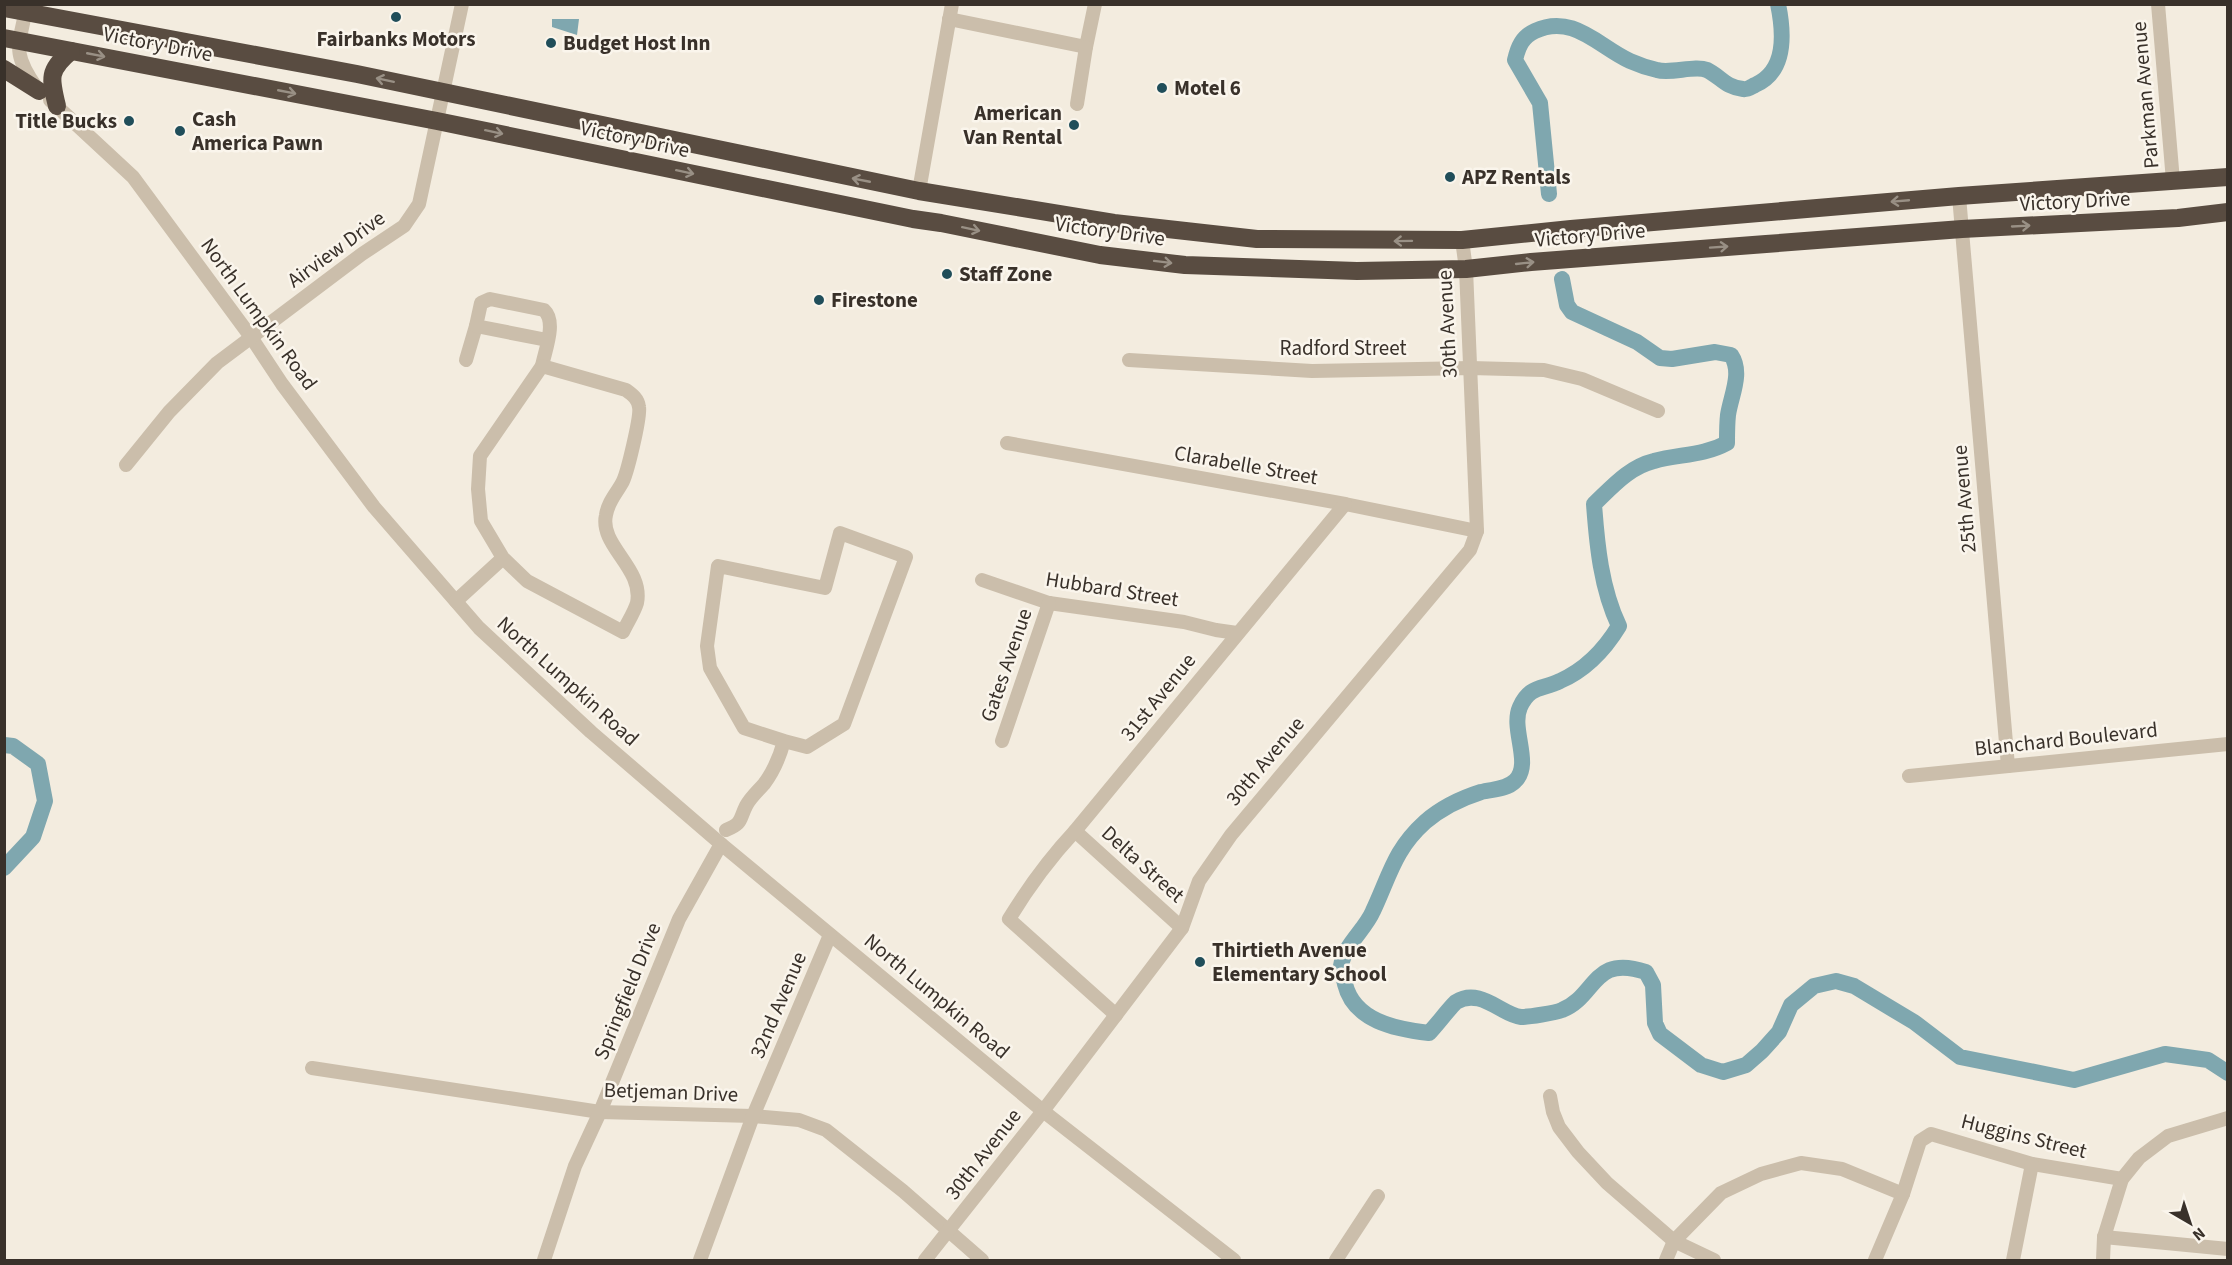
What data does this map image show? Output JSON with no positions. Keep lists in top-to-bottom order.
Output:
{
  "streets": {
    "highway": ["Victory Drive"],
    "street": [
      "Parkman Avenue",
      "Airview Drive",
      "North Lumpkin Road",
      "30th Avenue",
      "Radford Street",
      "Clarabelle Street",
      "25th Avenue",
      "Hubbard Street",
      "Gates Avenue",
      "31st Avenue",
      "Blanchard Boulevard",
      "Delta Street",
      "Springfield Drive",
      "32nd Avenue",
      "Betjeman Drive",
      "Huggins Street"
    ]
  },
  "crossings": [
    ["Victory Drive", "Parkman Avenue"],
    ["Victory Drive", "Airview Drive"],
    ["Victory Drive", "North Lumpkin Road"],
    ["Victory Drive", "30th Avenue"],
    ["Victory Drive", "25th Avenue"],
    ["Airview Drive", "North Lumpkin Road"],
    ["North Lumpkin Road", "30th Avenue"],
    ["North Lumpkin Road", "Springfield Drive"],
    ["North Lumpkin Road", "32nd Avenue"],
    ["30th Avenue", "Radford Street"],
    ["30th Avenue", "Clarabelle Street"],
    ["30th Avenue", "31st Avenue"],
    ["30th Avenue", "Delta Street"],
    ["30th Avenue", "Betjeman Drive"],
    ["Clarabelle Street", "31st Avenue"],
    ["25th Avenue", "Blanchard Boulevard"],
    ["Hubbard Street", "Gates Avenue"],
    ["Hubbard Street", "31st Avenue"],
    ["31st Avenue", "Delta Street"],
    ["Springfield Drive", "Betjeman Drive"],
    ["32nd Avenue", "Betjeman Drive"]
  ],
  "places": [
    "Fairbanks Motors",
    "Budget Host Inn",
    "Motel 6",
    "Title Bucks",
    "American Van Rental",
    "Cash America Pawn",
    "APZ Rentals",
    "Staff Zone",
    "Firestone",
    "Thirtieth Avenue Elementary School"
  ],
  "north": "bottom right"
}
